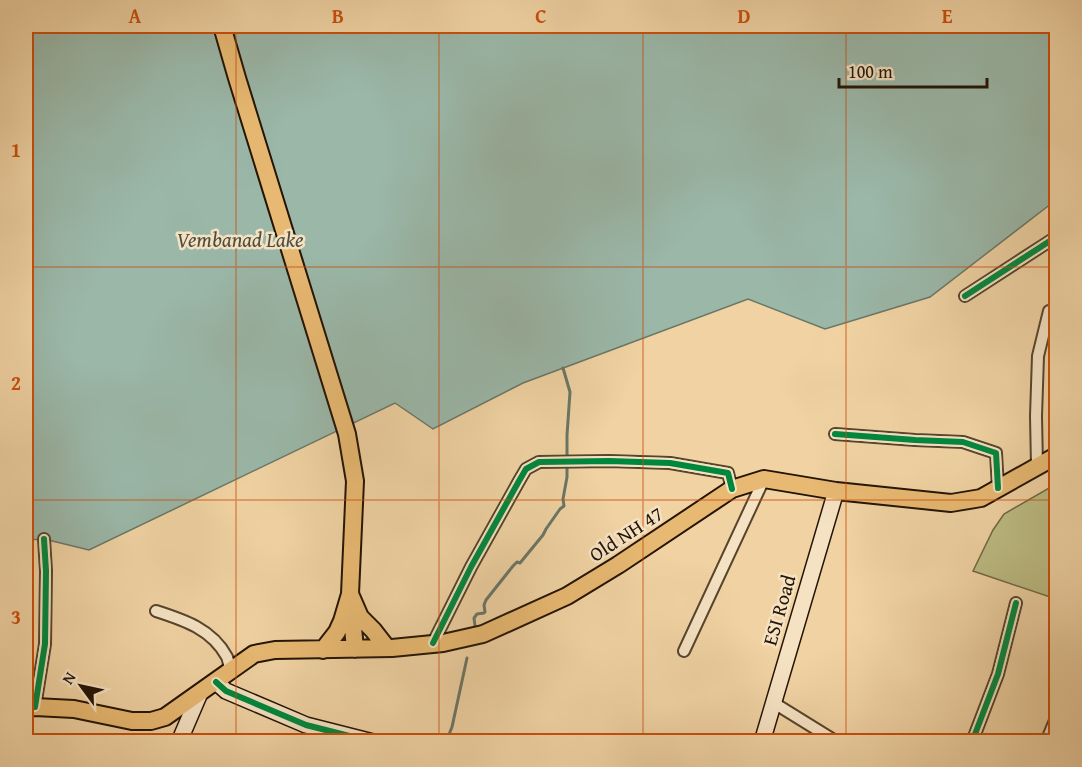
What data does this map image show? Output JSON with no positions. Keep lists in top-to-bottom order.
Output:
{
  "streets": {
    "main road": ["Old NH 47", "ESI Road"]
  },
  "crossings": [
    ["Old NH 47", "ESI Road"]
  ],
  "water": ["Vembanad Lake"],
  "scale_bar": "100 m",
  "north": "top left",
  "grid": {
    "columns": [
      "A",
      "B",
      "C",
      "D",
      "E"
    ],
    "rows": ["1", "2", "3"]
  }
}
